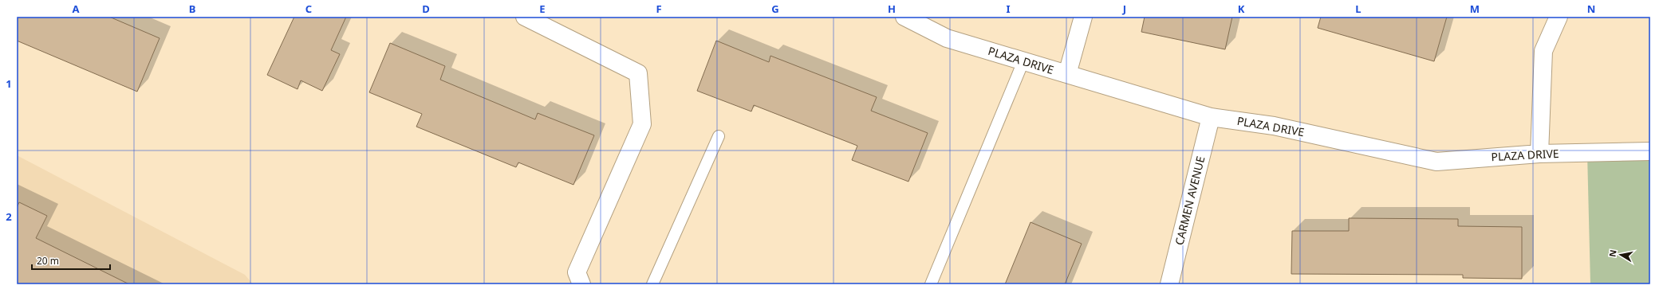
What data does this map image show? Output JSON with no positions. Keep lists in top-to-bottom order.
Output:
{
  "streets": {
    "street": ["PLAZA DRIVE", "CARMEN AVENUE"]
  },
  "crossings": [
    ["PLAZA DRIVE", "CARMEN AVENUE"]
  ],
  "scale_bar": "20 m",
  "north": "left",
  "grid": {
    "columns": [
      "A",
      "B",
      "C",
      "D",
      "E",
      "F",
      "G",
      "H",
      "I",
      "J",
      "K",
      "L",
      "M",
      "N"
    ],
    "rows": ["1", "2"]
  }
}
